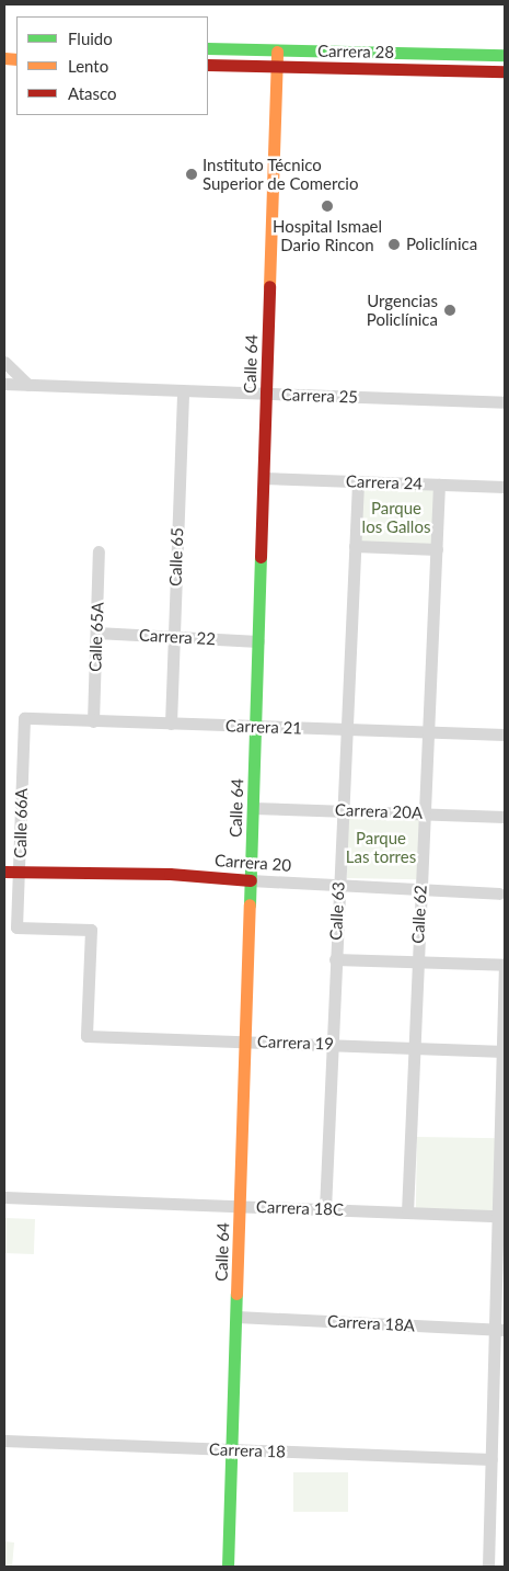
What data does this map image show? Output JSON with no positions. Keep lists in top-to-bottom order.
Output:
{
  "streets": {
    "street": [
      "Carrera 28",
      "Calle 64",
      "Carrera 25",
      "Carrera 24",
      "Calle 65",
      "Calle 65A",
      "Carrera 22",
      "Carrera 21",
      "Carrera 20A",
      "Calle 66A",
      "Carrera 20",
      "Calle 63",
      "Calle 62",
      "Carrera 19",
      "Carrera 18C",
      "Carrera 18A",
      "Carrera 18"
    ]
  },
  "crossings": [
    ["Carrera 28", "Calle 64"],
    ["Calle 64", "Carrera 25"],
    ["Calle 64", "Carrera 24"],
    ["Calle 64", "Carrera 22"],
    ["Calle 64", "Carrera 21"],
    ["Calle 64", "Carrera 20A"],
    ["Calle 64", "Carrera 20"],
    ["Calle 64", "Carrera 19"],
    ["Calle 64", "Carrera 18C"],
    ["Calle 64", "Carrera 18A"],
    ["Calle 64", "Carrera 18"],
    ["Carrera 25", "Calle 65"],
    ["Carrera 24", "Calle 63"],
    ["Carrera 24", "Calle 62"],
    ["Calle 65", "Carrera 22"],
    ["Calle 65", "Carrera 21"],
    ["Calle 65A", "Carrera 22"],
    ["Calle 65A", "Carrera 21"],
    ["Carrera 21", "Calle 66A"],
    ["Carrera 21", "Calle 63"],
    ["Carrera 21", "Calle 62"],
    ["Carrera 20A", "Calle 63"],
    ["Carrera 20A", "Calle 62"],
    ["Calle 66A", "Carrera 20"],
    ["Calle 66A", "Carrera 19"],
    ["Carrera 20", "Calle 63"],
    ["Carrera 20", "Calle 62"],
    ["Calle 63", "Carrera 19"],
    ["Calle 63", "Carrera 18C"],
    ["Calle 62", "Carrera 19"],
    ["Calle 62", "Carrera 18C"]
  ],
  "parks": ["Parque los Gallos", "Parque Las torres"],
  "places": [
    "Instituto Técnico Superior de Comercio",
    "Hospital Ismael Dario Rincon",
    "Policlínica",
    "Urgencias Policlínica"
  ],
  "legend": ["Fluido", "Lento", "Atasco"]
}
